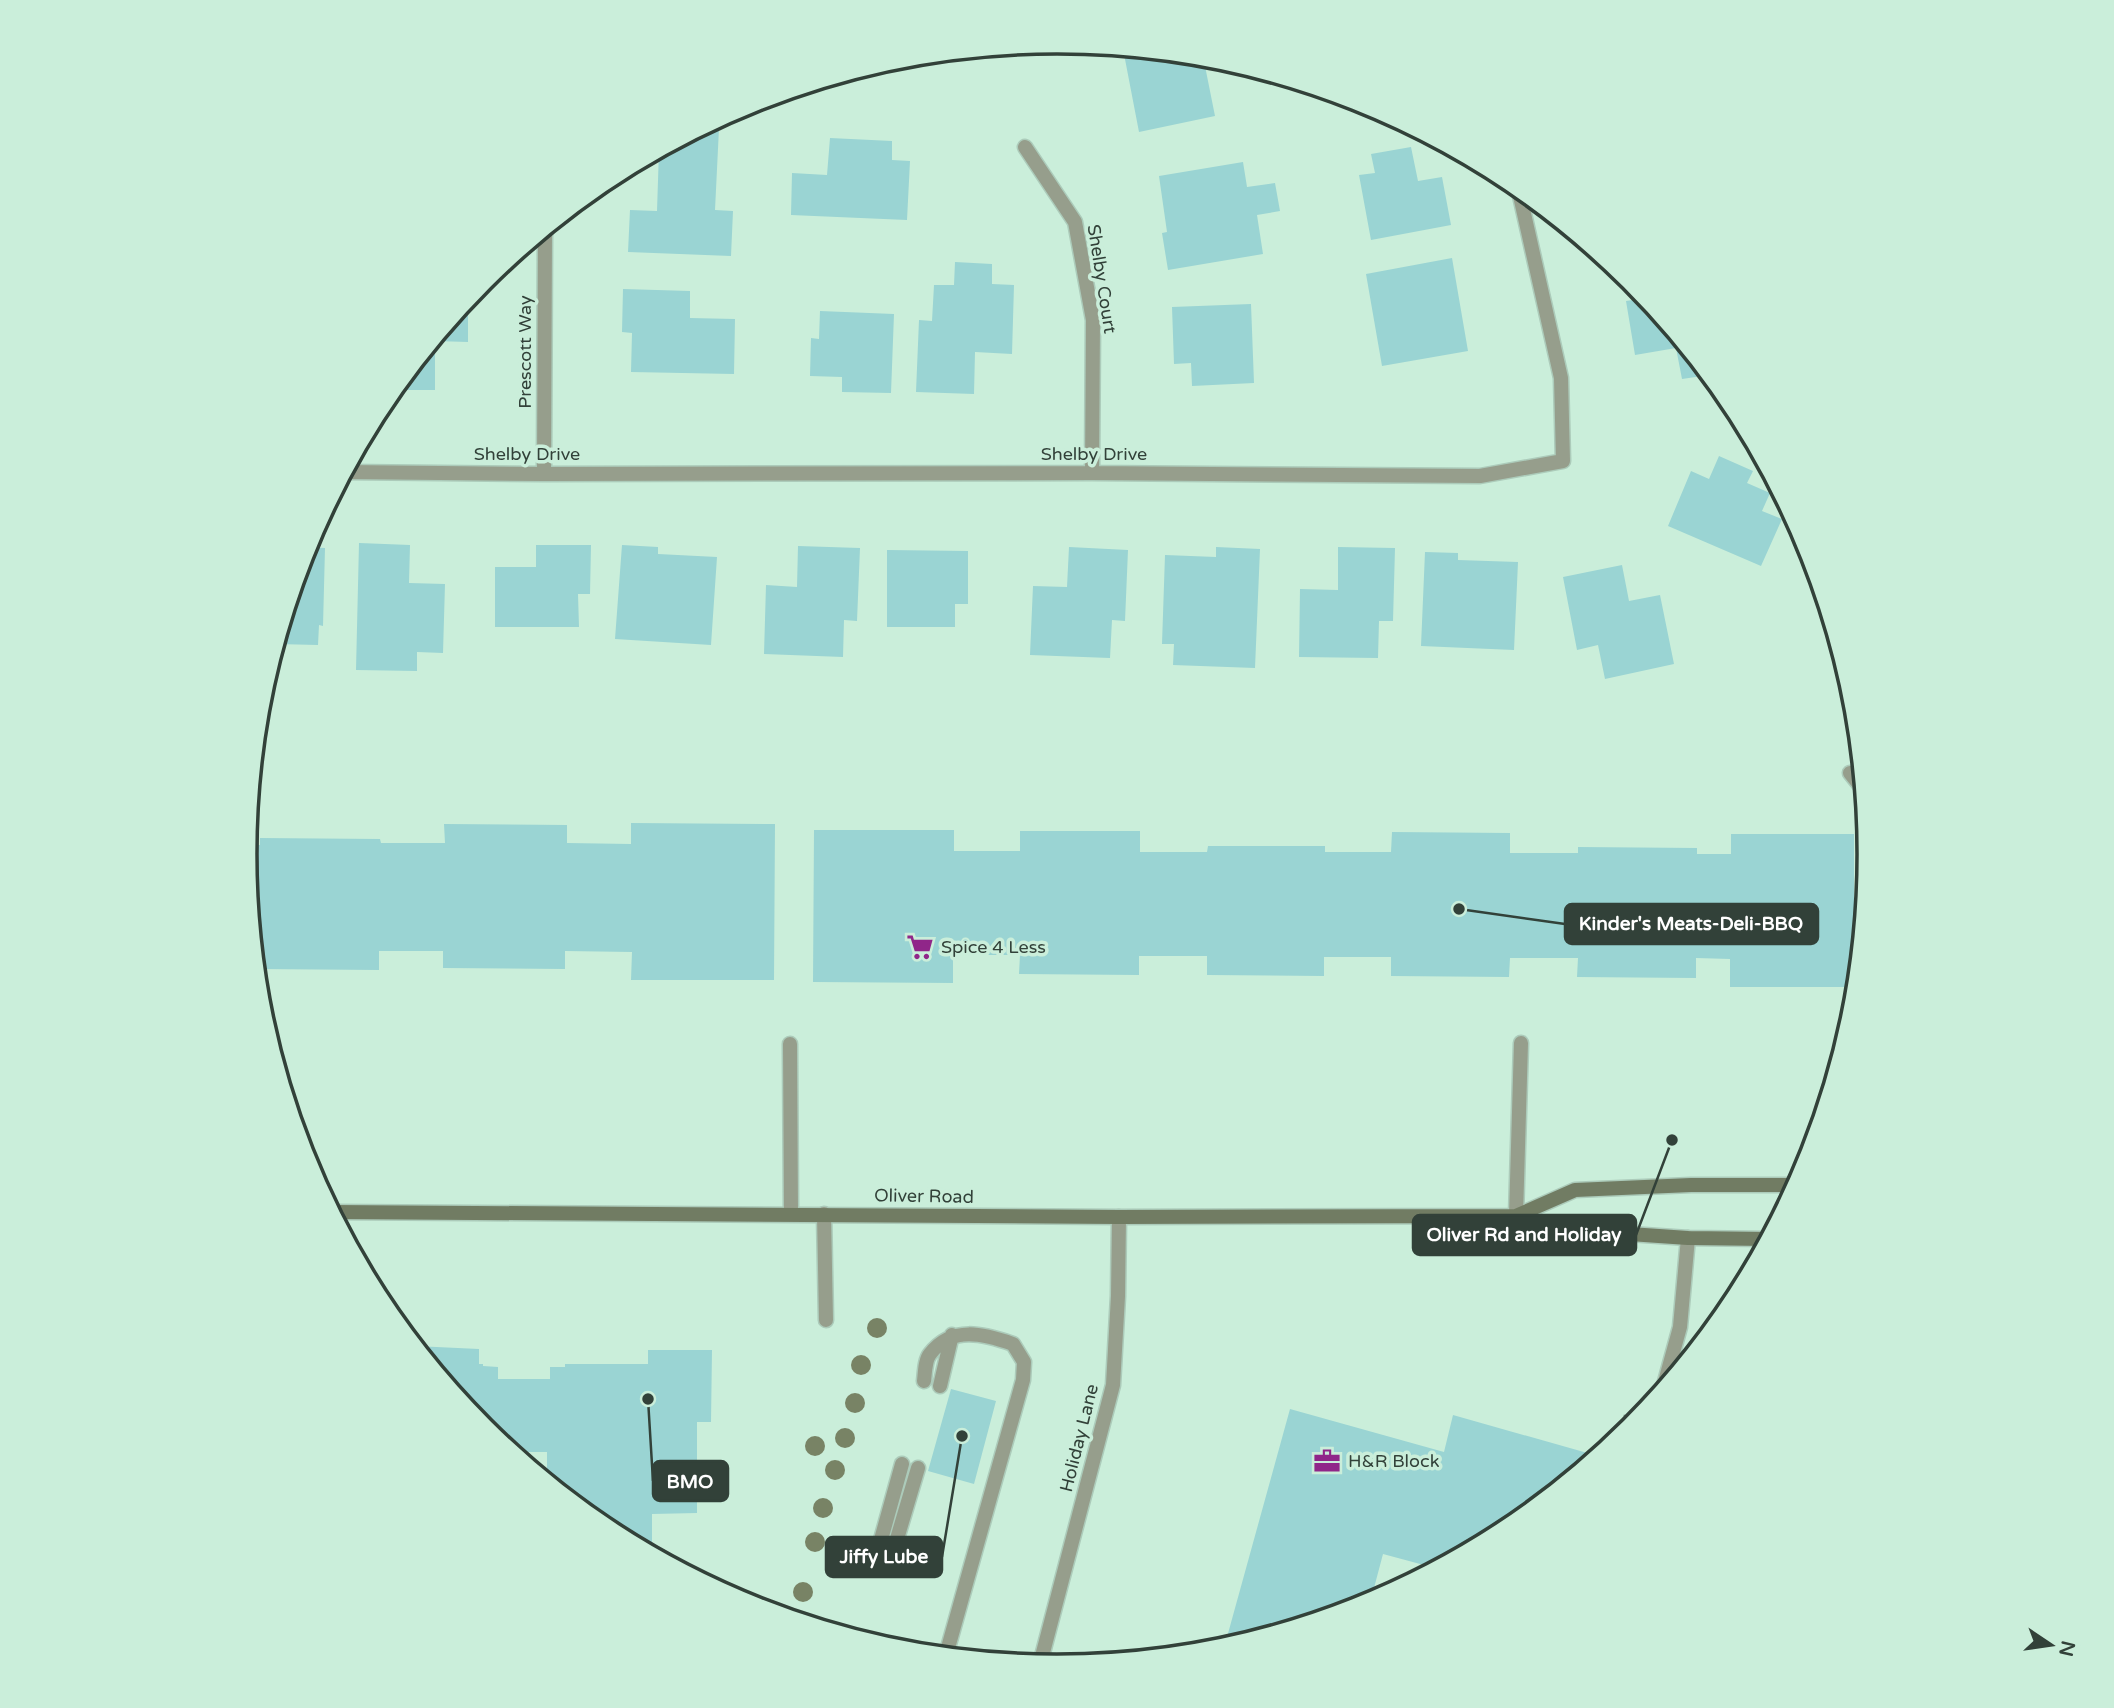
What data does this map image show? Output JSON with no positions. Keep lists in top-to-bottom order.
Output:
{
  "streets": {
    "street": [
      "Shelby Court",
      "Prescott Way",
      "Shelby Drive",
      "Oliver Road",
      "Holiday Lane"
    ]
  },
  "crossings": [
    ["Shelby Court", "Shelby Drive"],
    ["Prescott Way", "Shelby Drive"],
    ["Oliver Road", "Holiday Lane"]
  ],
  "places": {
    "other": [
      "Kinder's Meats-Deli-BBQ",
      "Oliver Rd and Holiday",
      "BMO",
      "Jiffy Lube"
    ],
    "supermarket": ["Spice 4 Less"],
    "office": ["H&R Block"]
  },
  "north": "right"
}
